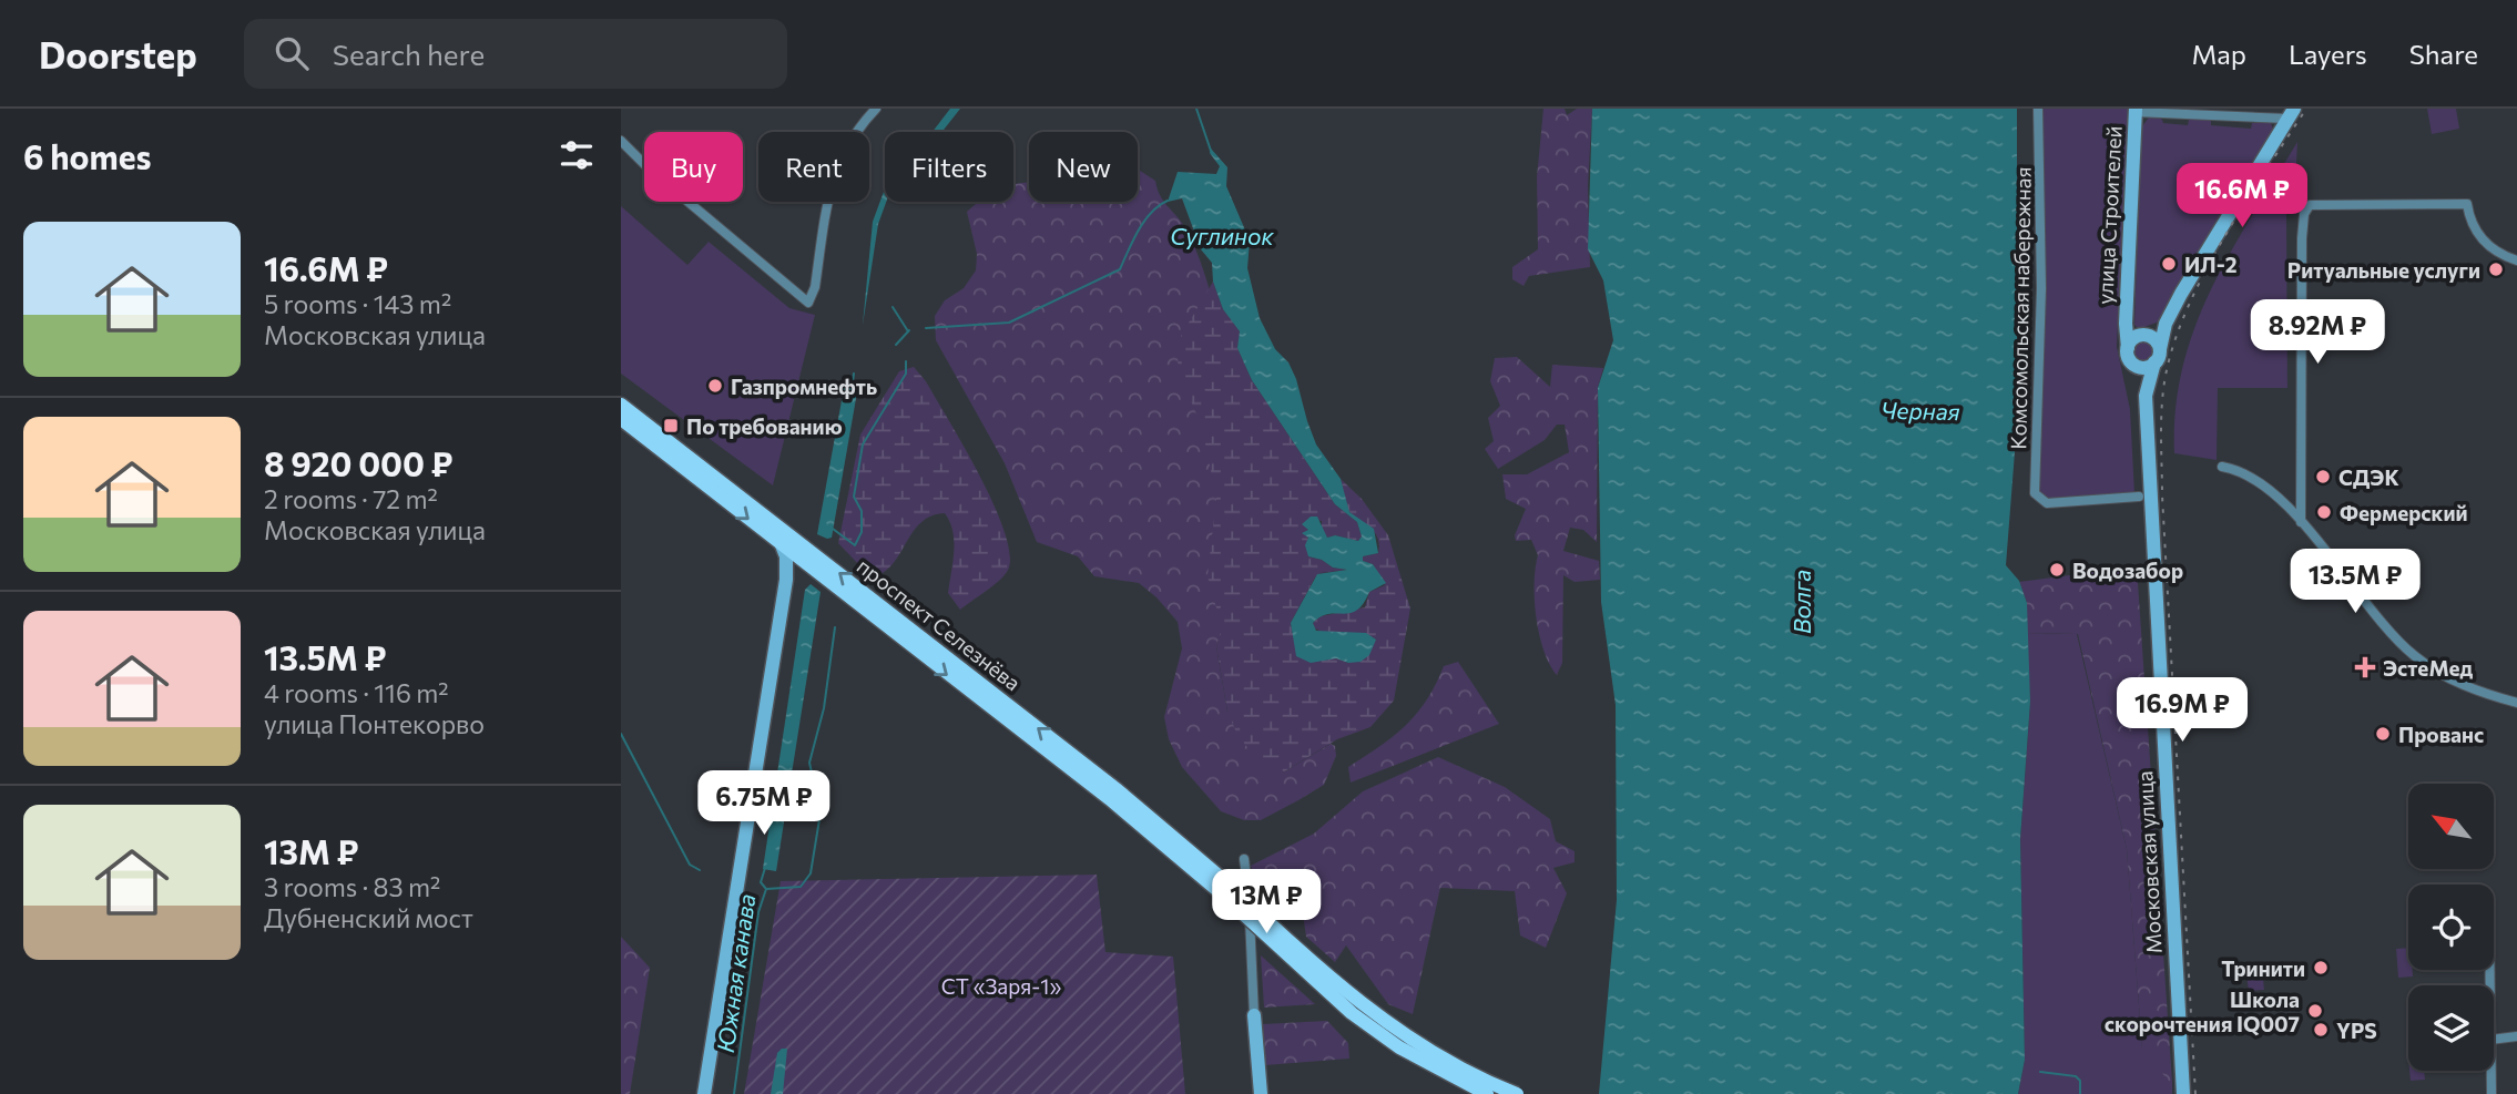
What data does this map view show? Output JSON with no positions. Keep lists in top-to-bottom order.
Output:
{
  "streets": {
    "main road": ["улица Строителей", "проспект Селезнёва", "Московская улица"],
    "street": ["Комсомольская набережная"]
  },
  "water": [
    "Суглинок",
    "Черная",
    "Волга",
    "Южная канава"
  ],
  "parks": ["СТ «Заря-1»"],
  "places": {
    "other": [
      "ИЛ-2",
      "Ритуальные услуги",
      "Газпромнефть",
      "СДЭК",
      "Фермерский",
      "Водозабор",
      "Прованс",
      "Тринити",
      "Школа скорочтения IQ007",
      "YPS"
    ],
    "transit": ["По требованию"],
    "health": ["ЭстеМед"]
  },
  "north": "top left",
  "page": {
    "header": "Doorstep",
    "search": "Search here",
    "nav": ["Map", "Layers", "Share"],
    "heading": "6 homes",
    "chip": [
      "Buy",
      "Rent",
      "Filters",
      "New"
    ],
    "price": [
      "16.6M ₽",
      "8.92M ₽",
      "13.5M ₽",
      "16.9M ₽",
      "6.75M ₽",
      "13M ₽"
    ],
    "list": [
      {
        "name": "16.6M ₽",
        "note": "5 rooms · 143 m² · Московская улица"
      },
      {
        "name": "8 920 000 ₽",
        "note": "2 rooms · 72 m² · Московская улица"
      },
      {
        "name": "13.5M ₽",
        "note": "4 rooms · 116 m² · улица Понтекорво"
      },
      {
        "name": "13M ₽",
        "note": "3 rooms · 83 m² · Дубненский мост"
      }
    ]
  }
}
